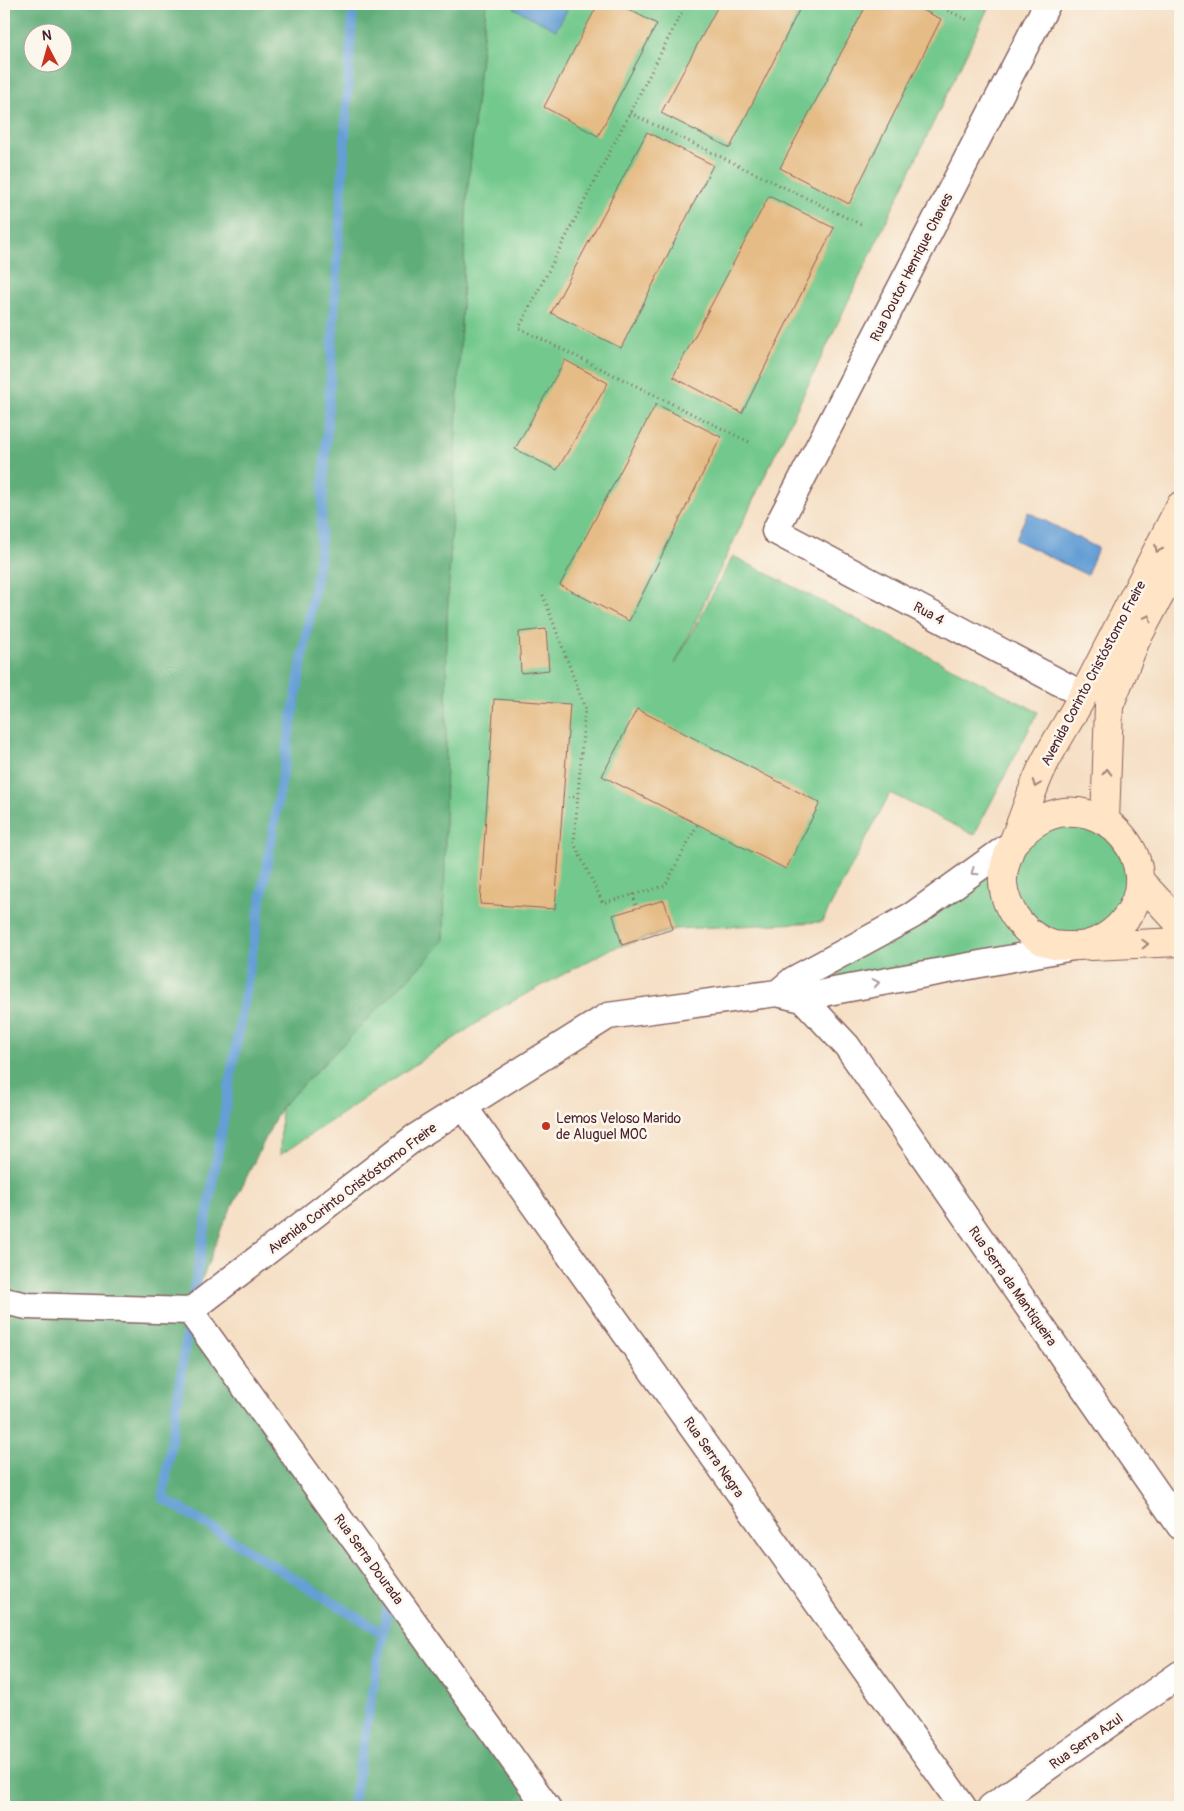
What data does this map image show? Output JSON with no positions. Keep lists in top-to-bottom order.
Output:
{
  "streets": {
    "street": [
      "Rua Doutor Henrique Chaves",
      "Rua 4",
      "Avenida Corinto Cristóstomo Freire",
      "Rua Serra da Mantiqueira",
      "Rua Serra Negra",
      "Rua Serra Dourada",
      "Rua Serra Azul"
    ]
  },
  "crossings": [
    ["Rua Doutor Henrique Chaves", "Rua 4"],
    ["Rua 4", "Avenida Corinto Cristóstomo Freire"],
    ["Avenida Corinto Cristóstomo Freire", "Rua Serra da Mantiqueira"],
    ["Avenida Corinto Cristóstomo Freire", "Rua Serra Negra"],
    ["Avenida Corinto Cristóstomo Freire", "Rua Serra Dourada"]
  ],
  "places": ["Lemos Veloso Marido de Aluguel MOC"],
  "north": "top"
}
